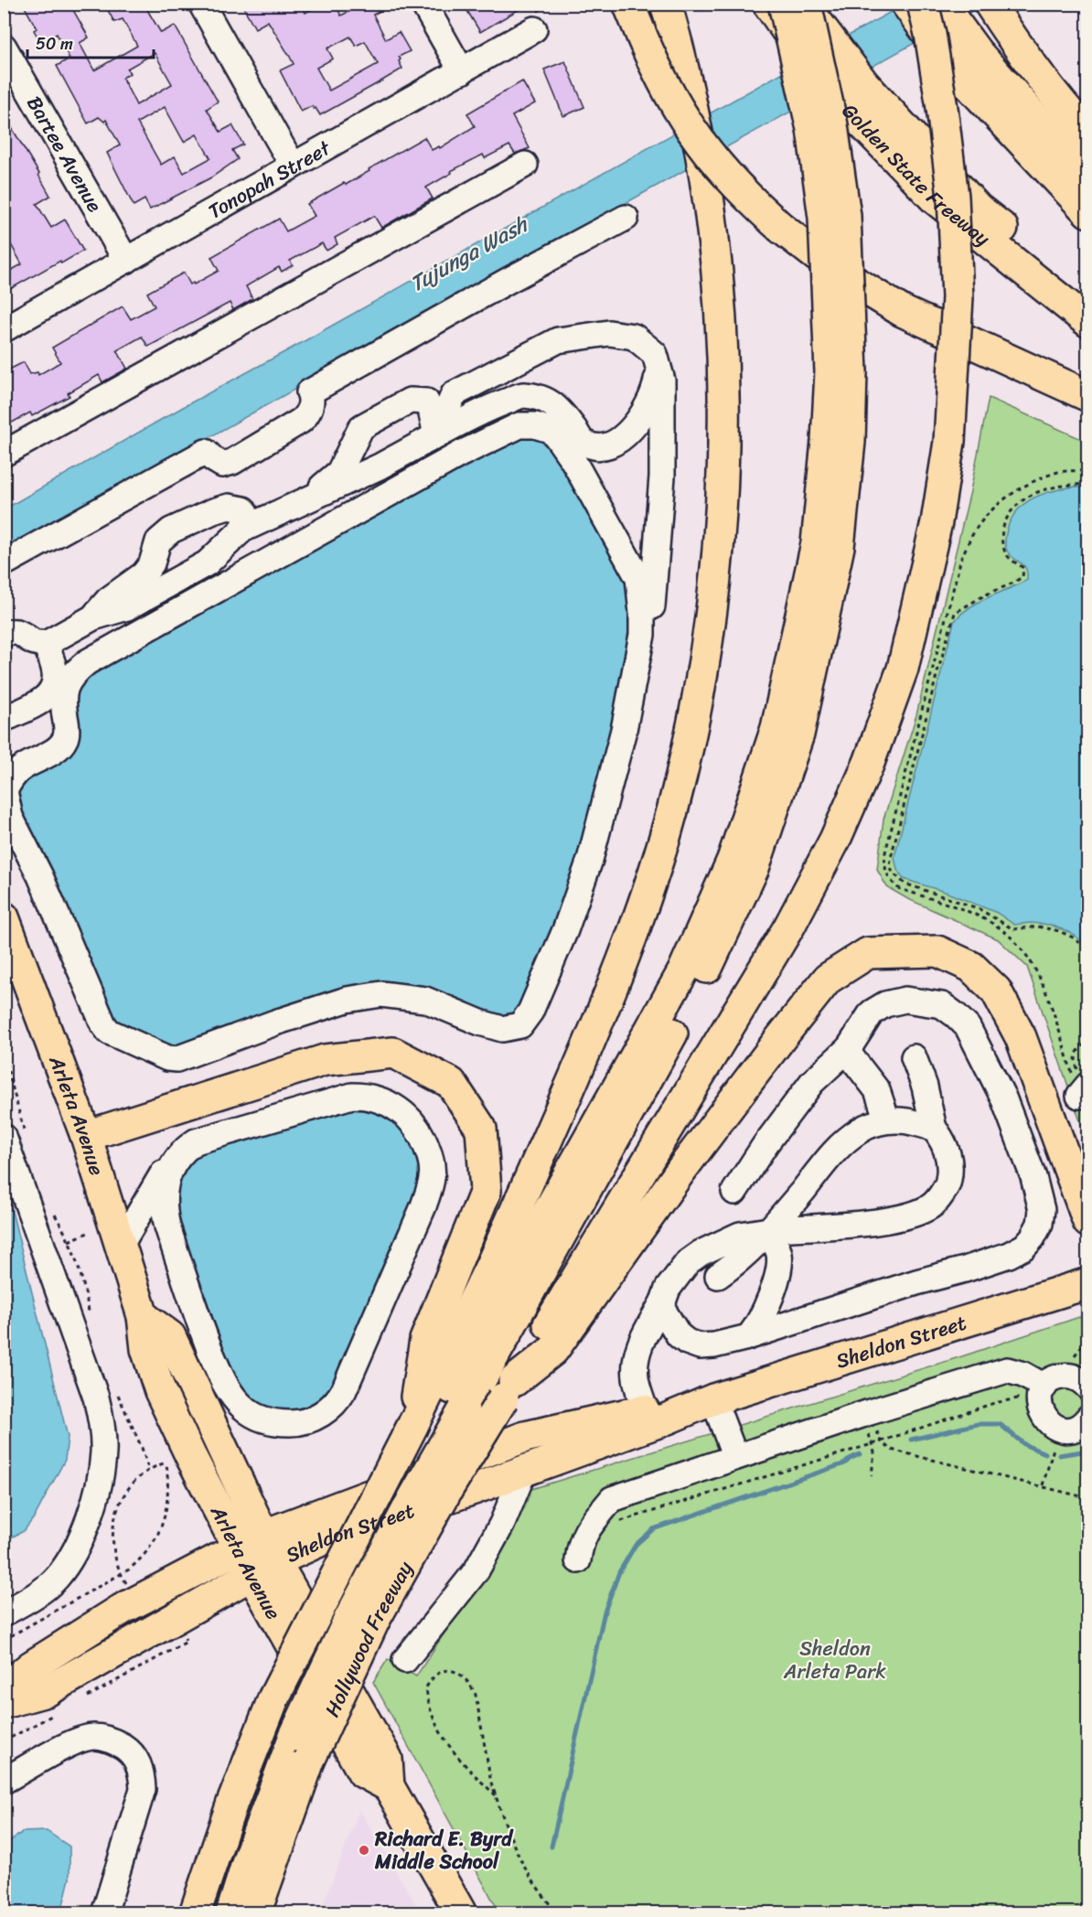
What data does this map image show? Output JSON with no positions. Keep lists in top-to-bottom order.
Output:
{
  "streets": {
    "main road": [
      "Golden State Freeway",
      "Arleta Avenue",
      "Sheldon Street",
      "Hollywood Freeway"
    ],
    "street": ["Bartee Avenue", "Tonopah Street"]
  },
  "crossings": [
    ["Bartee Avenue", "Tonopah Street"],
    ["Arleta Avenue", "Sheldon Street"]
  ],
  "water": ["Tujunga Wash"],
  "parks": ["Sheldon Arleta Park"],
  "places": ["Richard E. Byrd Middle School"],
  "scale_bar": "50 m"
}
